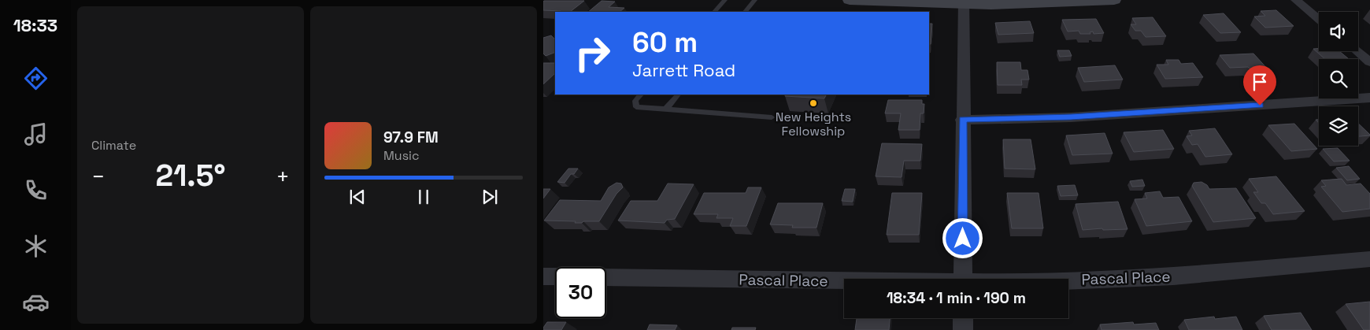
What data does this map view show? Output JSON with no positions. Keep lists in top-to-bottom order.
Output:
{
  "streets": {
    "street": ["Pascal Place"]
  },
  "places": ["New Heights Fellowship"],
  "page": {
    "tabs": "18:33",
    "tile": "Climate",
    "turn": ["60 m", "Jarrett Road"],
    "song": ["97.9 FM", "Music"],
    "heat": ["−", "21.5°", "+"],
    "limit": "30",
    "trip": "18:34 · 1 min · 190 m"
  }
}
